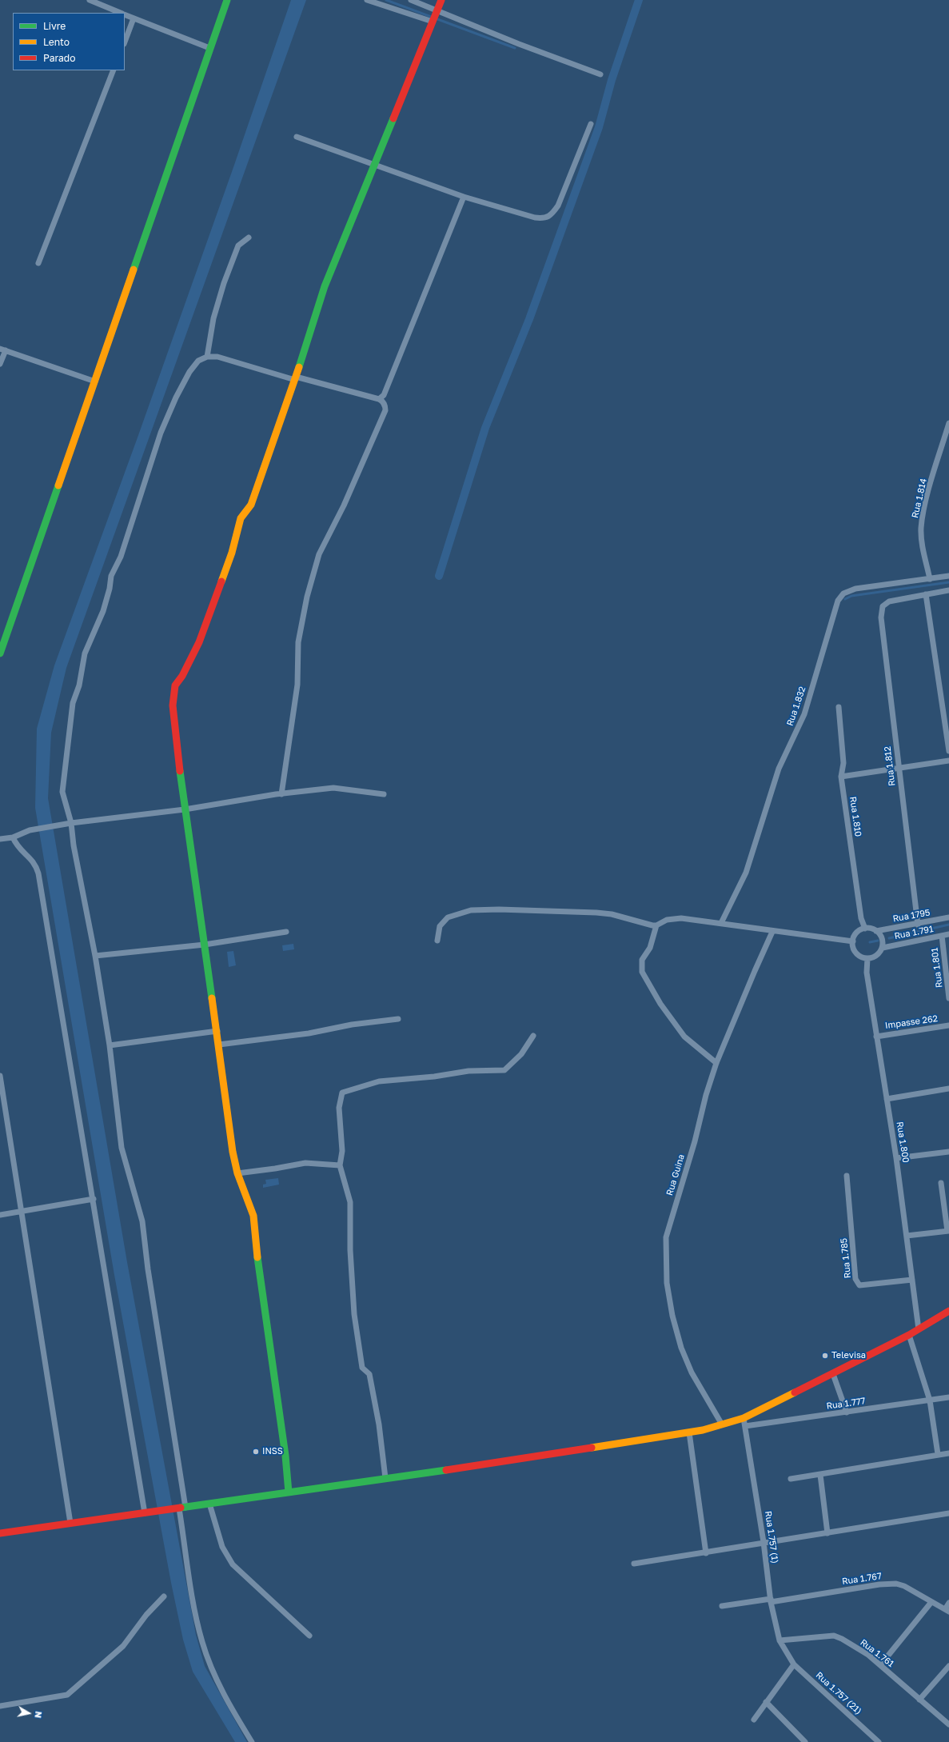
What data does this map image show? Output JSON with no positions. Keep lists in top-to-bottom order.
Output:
{
  "streets": {
    "street": [
      "Rua 1.814",
      "Rua 1.832",
      "Rua 1.812",
      "Rua 1.810",
      "Rua 1795",
      "Rua 1.791",
      "Rua 1.801",
      "Impasse 262",
      "Rua 1.800",
      "Rua Guina",
      "Rua 1.785",
      "Rua 1.777",
      "Rua 1.757 (1)",
      "Rua 1.767",
      "Rua 1.761",
      "Rua 1.757 (21)"
    ]
  },
  "crossings": [
    ["Rua 1.814", "Rua 1.832"],
    ["Rua 1.812", "Rua 1795"],
    ["Rua 1.810", "Rua 1795"],
    ["Rua 1.810", "Rua 1.791"],
    ["Rua 1.810", "Rua 1.800"],
    ["Rua 1795", "Rua 1.791"],
    ["Rua 1795", "Rua 1.800"],
    ["Rua 1.791", "Rua 1.801"],
    ["Rua 1.791", "Rua 1.800"],
    ["Impasse 262", "Rua 1.800"],
    ["Rua 1.800", "Rua 1.785"],
    ["Rua 1.777", "Rua 1.757 (1)"],
    ["Rua 1.757 (1)", "Rua 1.767"],
    ["Rua 1.757 (1)", "Rua 1.761"],
    ["Rua 1.757 (1)", "Rua 1.757 (21)"]
  ],
  "places": ["Televisa", "INSS"],
  "legend": ["Livre", "Lento", "Parado"],
  "north": "right"
}
